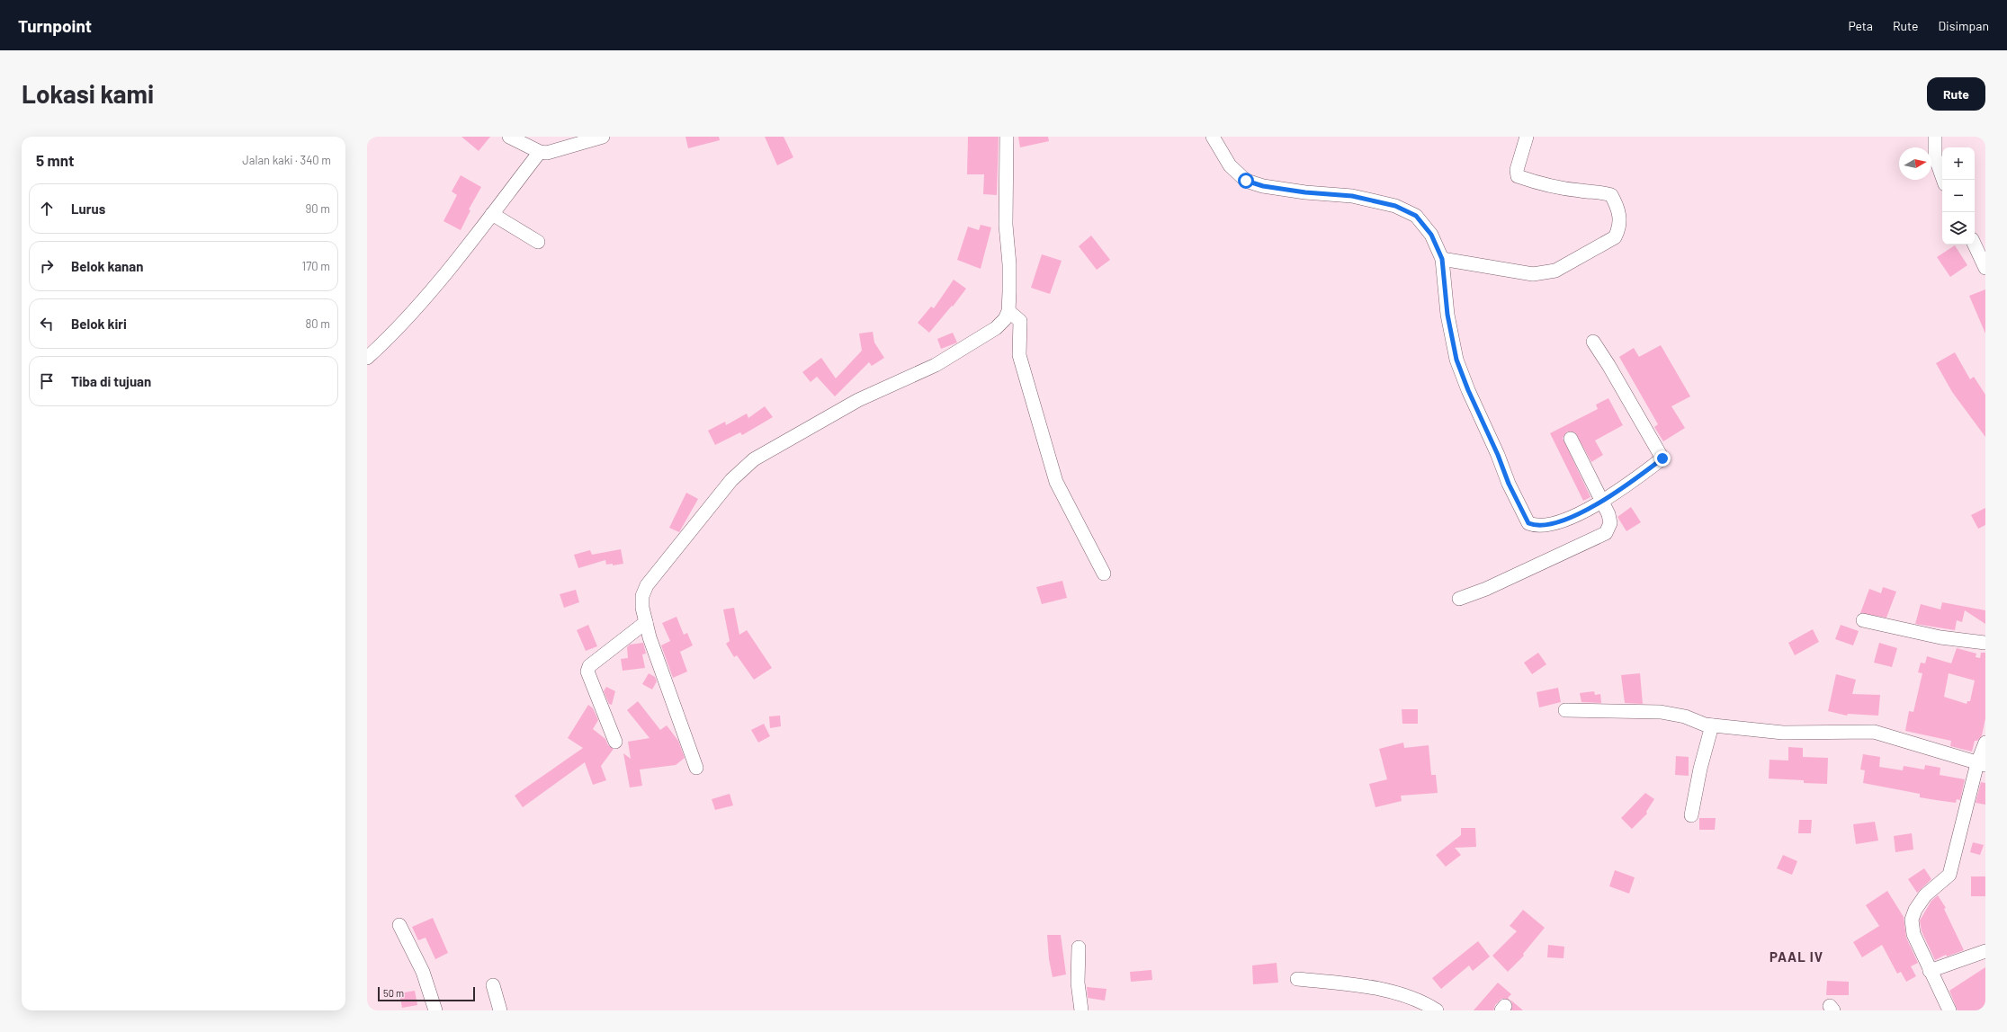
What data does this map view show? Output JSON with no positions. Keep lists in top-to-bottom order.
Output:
{
  "districts": ["PAAL IV"],
  "scale_bar": "50 m",
  "north": "right",
  "page": {
    "header": "Turnpoint",
    "nav": ["Peta", "Rute", "Disimpan"],
    "buttons": "Rute",
    "title": "Lokasi kami",
    "heading": ["5 mnt", "Jalan kaki · 340 m"],
    "map_buttons": ["+", "−"],
    "list": [
      ["Lurus", "90 m"],
      ["Belok kanan", "170 m"],
      ["Belok kiri", "80 m"],
      "Tiba di tujuan"
    ],
    "scale": "50 m"
  }
}
